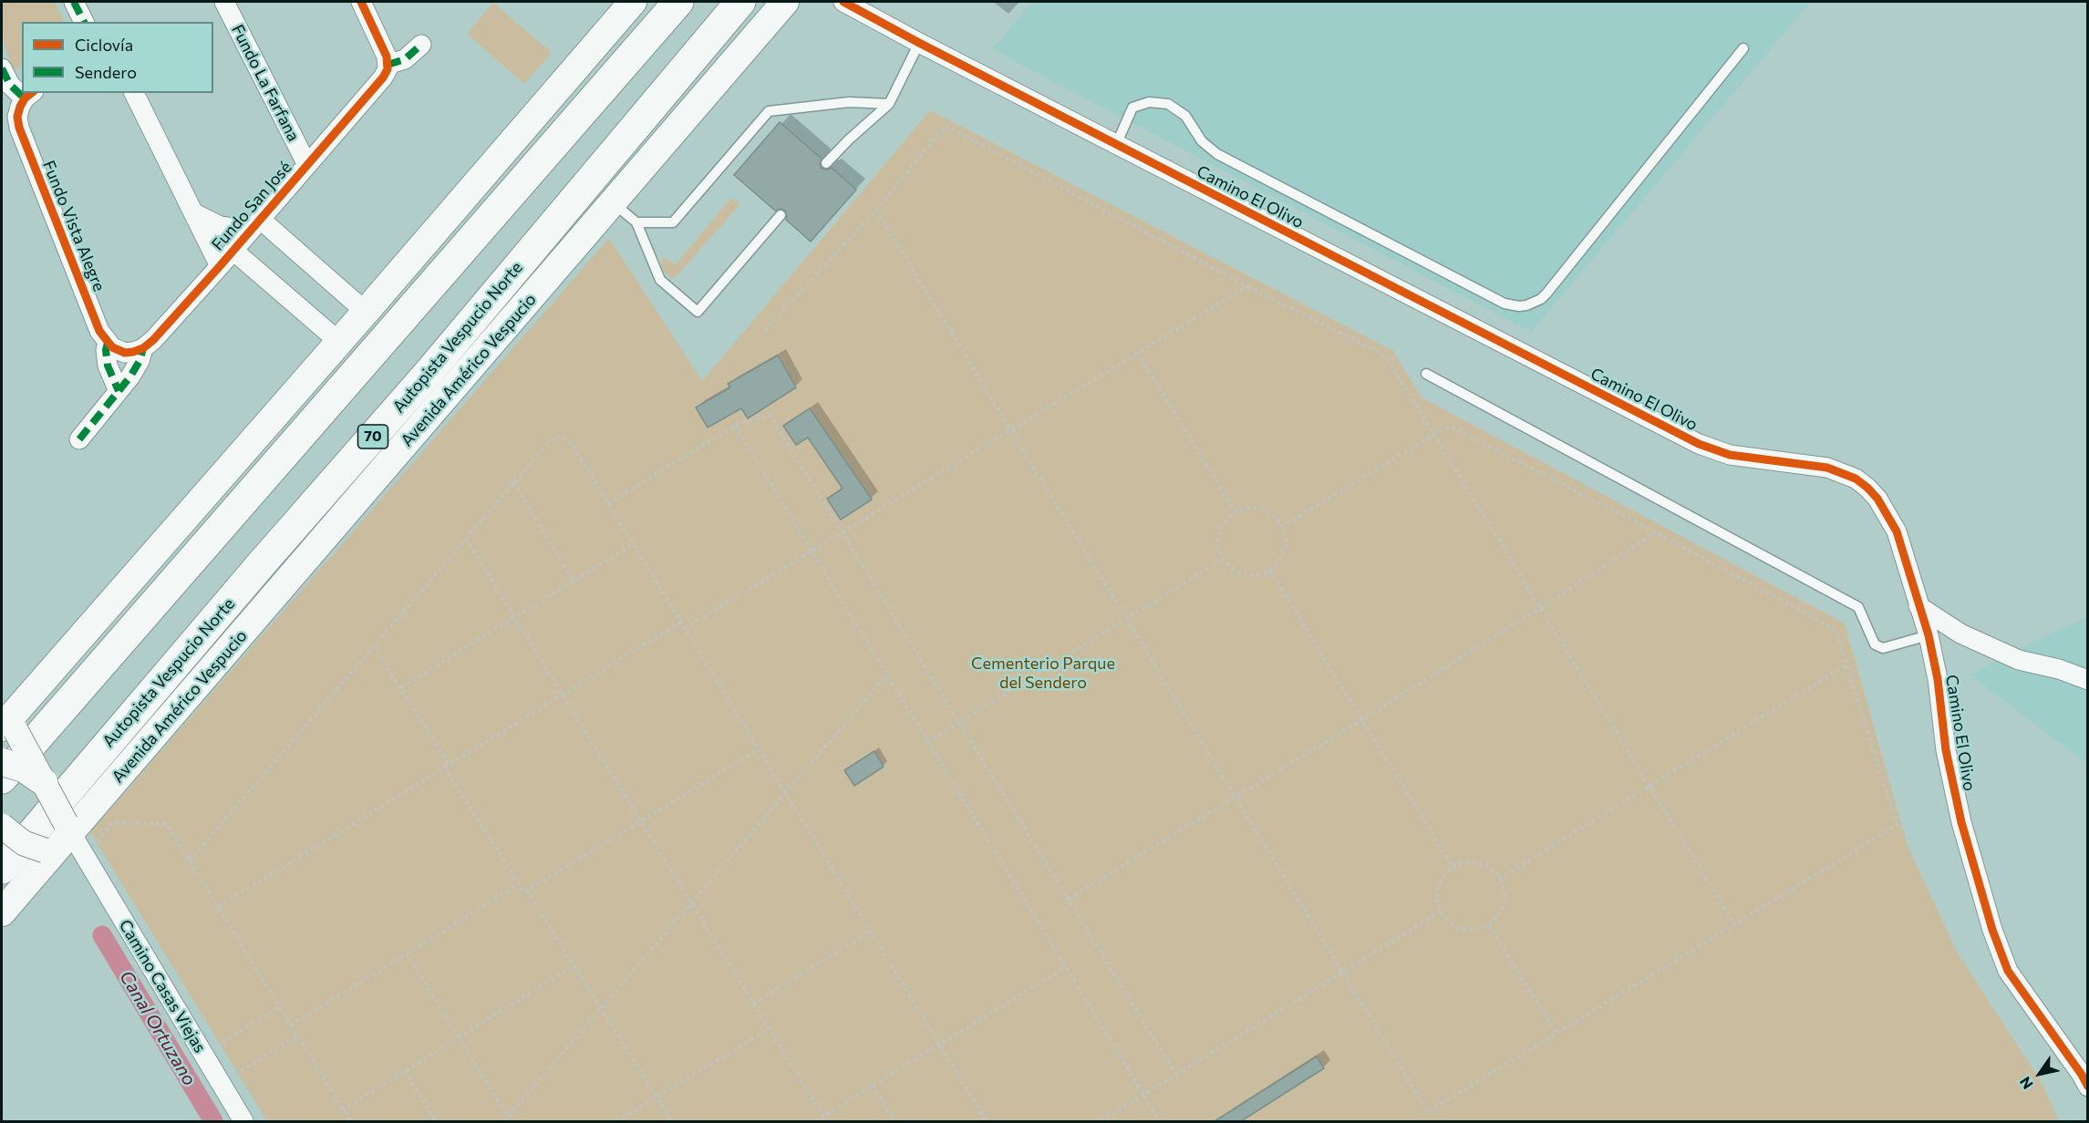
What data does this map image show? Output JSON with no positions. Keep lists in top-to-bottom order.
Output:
{
  "streets": {
    "highway": ["Autopista Vespucio Norte", "70"],
    "main road": ["Avenida Américo Vespucio"],
    "street": [
      "Fundo La Farfana",
      "Camino El Olivo",
      "Fundo San José",
      "Fundo Vista Alegre",
      "Camino Casas Viejas"
    ]
  },
  "crossings": [
    ["Fundo La Farfana", "Fundo San José"],
    ["Fundo San José", "Fundo Vista Alegre"],
    ["Avenida Américo Vespucio", "Camino Casas Viejas"]
  ],
  "water": ["Canal Ortuzano"],
  "parks": ["Cementerio Parque del Sendero"],
  "legend": ["Ciclovía", "Sendero"],
  "north": "bottom left"
}
